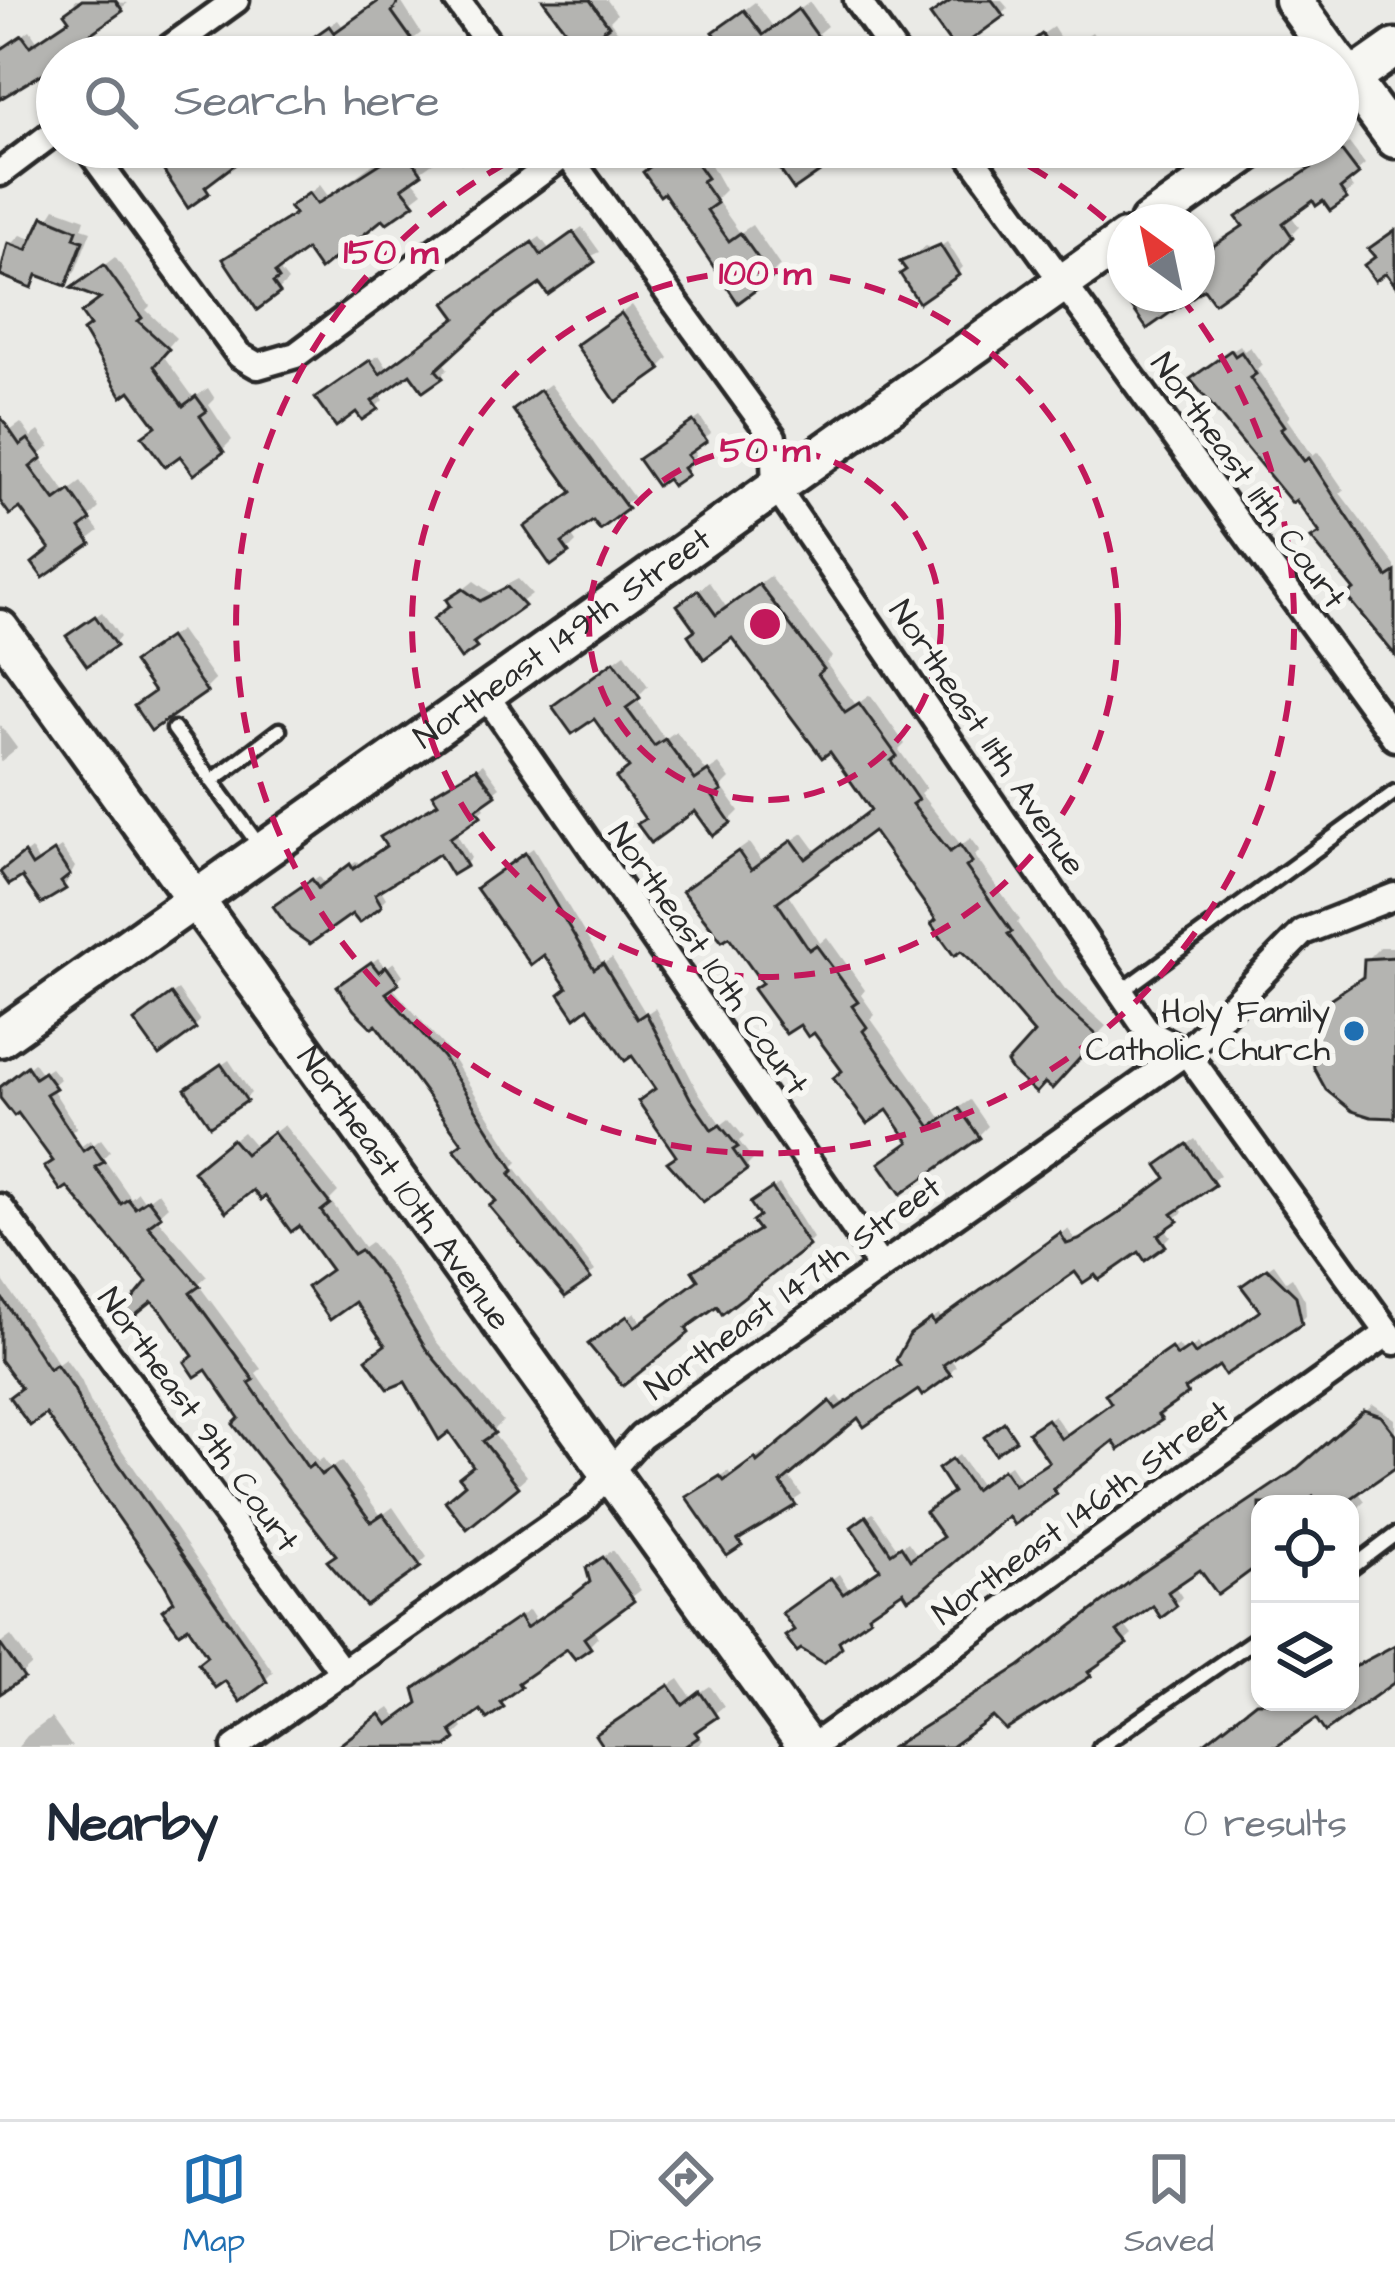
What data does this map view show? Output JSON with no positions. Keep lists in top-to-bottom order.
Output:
{
  "streets": {
    "street": [
      "Northeast 11th Court",
      "Northeast 149th Street",
      "Northeast 11th Avenue",
      "Northeast 10th Court",
      "Northeast 10th Avenue",
      "Northeast 147th Street",
      "Northeast 9th Court",
      "Northeast 146th Street"
    ]
  },
  "crossings": [
    ["Northeast 11th Court", "Northeast 149th Street"],
    ["Northeast 149th Street", "Northeast 11th Avenue"],
    ["Northeast 149th Street", "Northeast 10th Court"],
    ["Northeast 149th Street", "Northeast 10th Avenue"],
    ["Northeast 11th Avenue", "Northeast 147th Street"],
    ["Northeast 11th Avenue", "Northeast 146th Street"],
    ["Northeast 10th Court", "Northeast 147th Street"],
    ["Northeast 10th Avenue", "Northeast 147th Street"],
    ["Northeast 10th Avenue", "Northeast 146th Street"],
    ["Northeast 147th Street", "Northeast 9th Court"]
  ],
  "places": ["Holy Family Catholic Church"],
  "north": "top left",
  "page": {
    "search": "Search here",
    "heading": ["Nearby", "0 results"],
    "nav": ["Map", "Directions", "Saved"]
  },
  "rings": ["150 m", "100 m", "50 m"]
}
